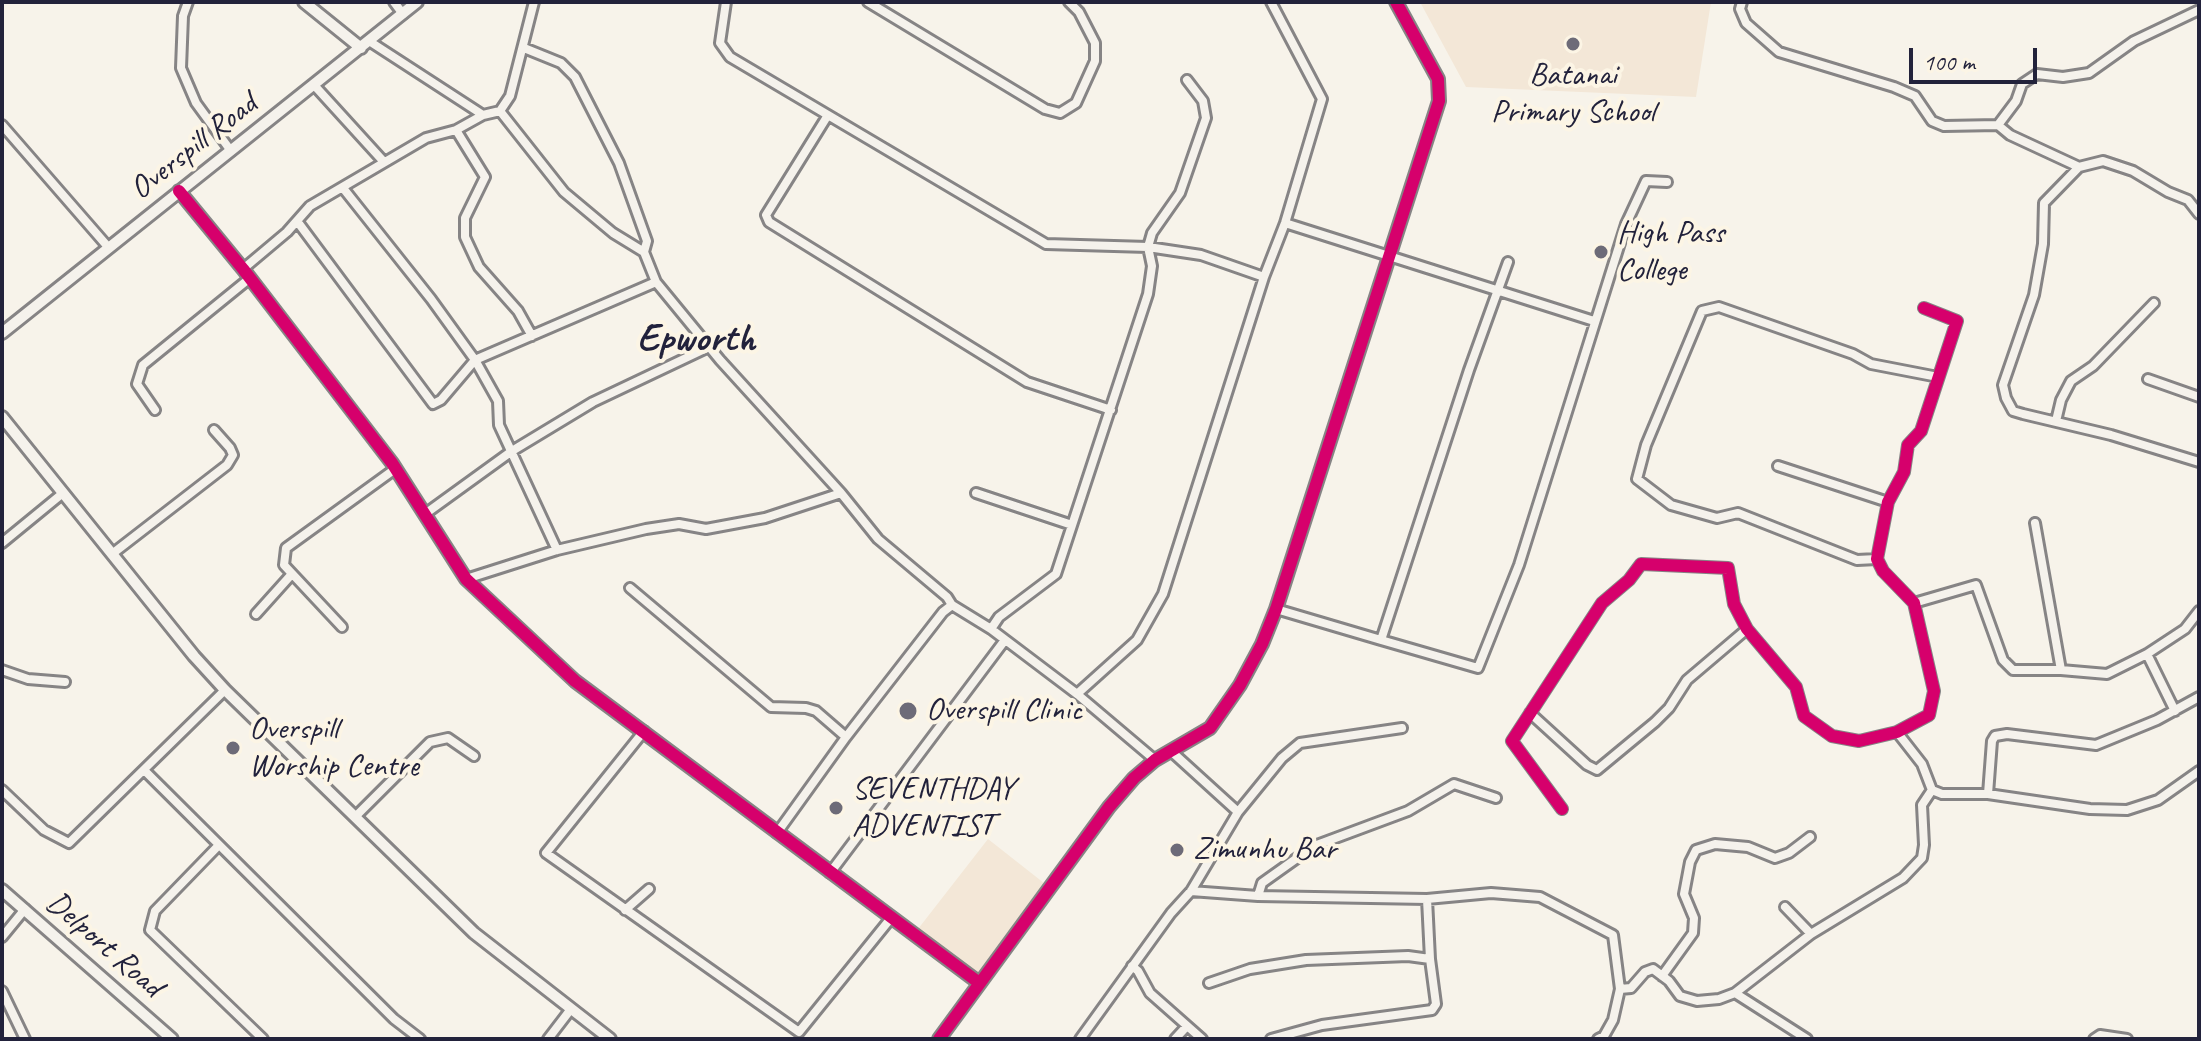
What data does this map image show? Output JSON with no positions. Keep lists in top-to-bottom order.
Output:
{
  "streets": {
    "street": ["Overspill Road", "Delport Road"]
  },
  "districts": ["Epworth"],
  "places": [
    "Batanai Primary School",
    "High Pass College",
    "Overspill Clinic",
    "Overspill Worship Centre",
    "SEVENTHDAY ADVENTIST",
    "Zimunhu Bar"
  ],
  "scale_bar": "100 m"
}
